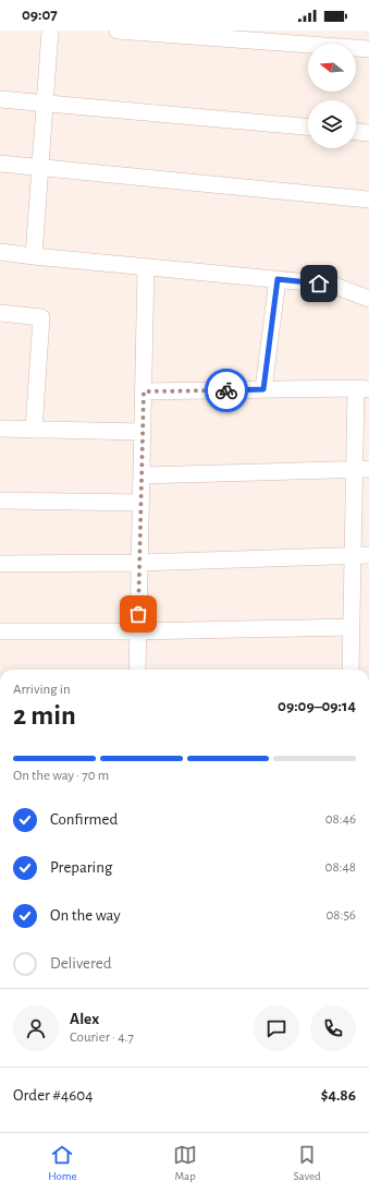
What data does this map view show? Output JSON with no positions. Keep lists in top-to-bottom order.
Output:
{
  "north": "left",
  "page": {
    "status": "09:07",
    "heading": ["2 min", "Arriving in", "09:09–09:14"],
    "panel": [
      "Alex",
      "Courier · 4.7",
      "Order #4604",
      "$4.86"
    ],
    "bar": "On the way · 70 m",
    "list": [
      ["Confirmed", "08:46"],
      ["Preparing", "08:48"],
      ["On the way", "08:56"],
      "Delivered"
    ],
    "tabs": ["Home", "Map", "Saved"]
  }
}
